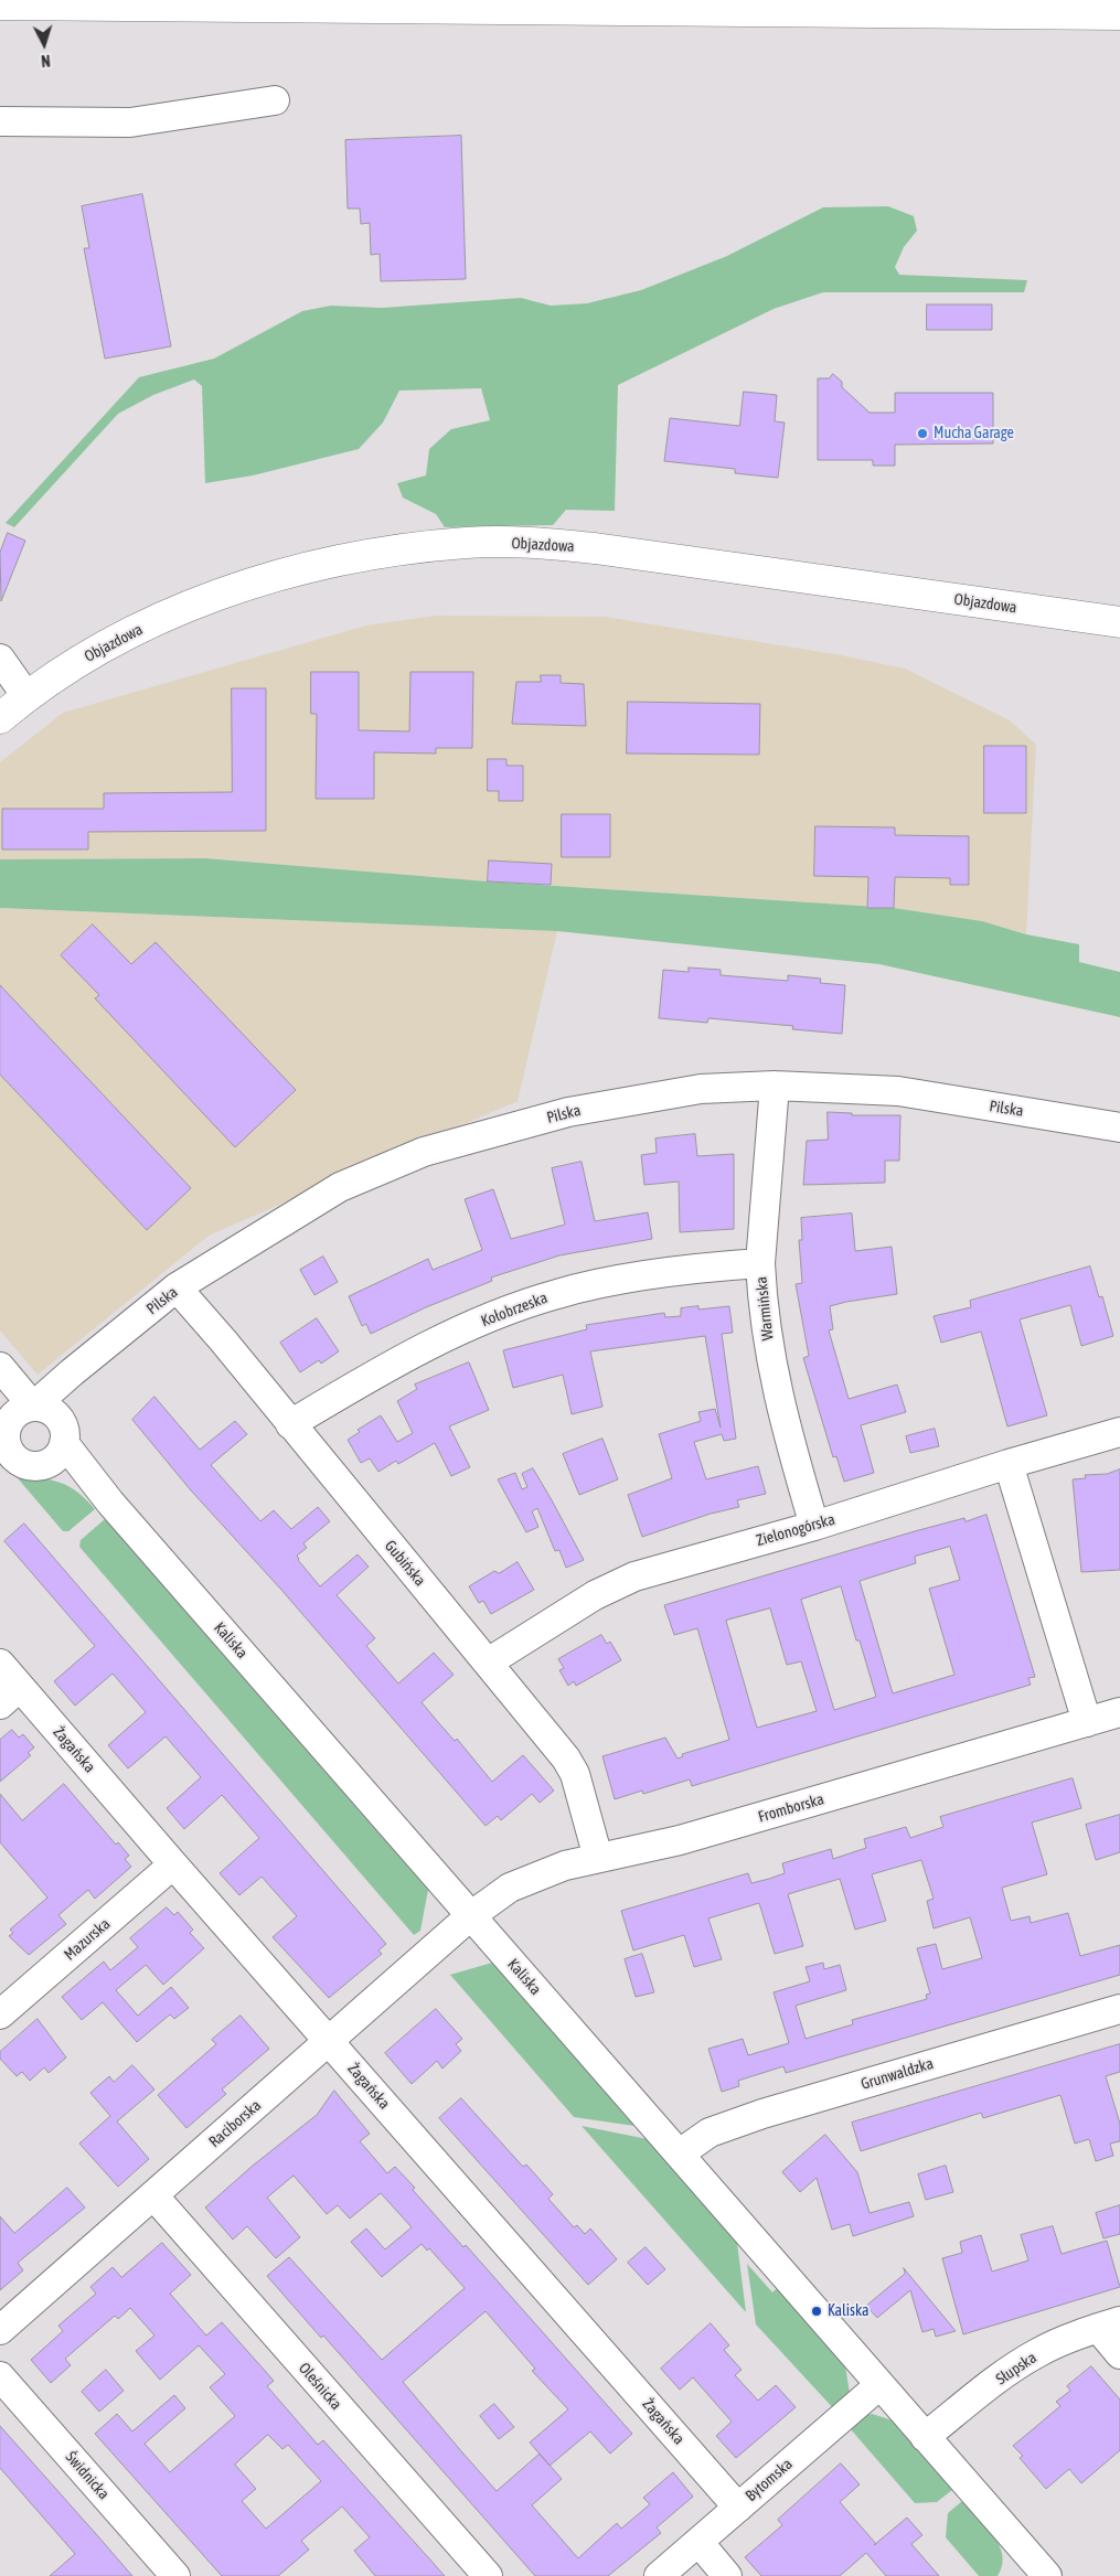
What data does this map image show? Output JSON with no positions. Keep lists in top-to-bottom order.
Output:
{
  "streets": {
    "main road": ["Objazdowa"],
    "street": [
      "Pilska",
      "Warmińska",
      "Kołobrzeska",
      "Zielonogórska",
      "Gubińska",
      "Kaliska",
      "Żagańska",
      "Fromborska",
      "Mazurska",
      "Grunwaldzka",
      "Raciborska",
      "Słupska",
      "Oleśnicka",
      "Świdnicka",
      "Bytomska"
    ]
  },
  "crossings": [
    ["Pilska", "Warmińska"],
    ["Pilska", "Gubińska"],
    ["Pilska", "Kaliska"],
    ["Warmińska", "Kołobrzeska"],
    ["Warmińska", "Zielonogórska"],
    ["Kołobrzeska", "Gubińska"],
    ["Zielonogórska", "Gubińska"],
    ["Gubińska", "Fromborska"],
    ["Kaliska", "Fromborska"],
    ["Kaliska", "Grunwaldzka"],
    ["Kaliska", "Raciborska"],
    ["Kaliska", "Słupska"],
    ["Kaliska", "Bytomska"],
    ["Żagańska", "Mazurska"],
    ["Żagańska", "Raciborska"],
    ["Żagańska", "Bytomska"],
    ["Fromborska", "Raciborska"],
    ["Raciborska", "Oleśnicka"]
  ],
  "places": ["Mucha Garage", "Kaliska"],
  "north": "bottom"
}
